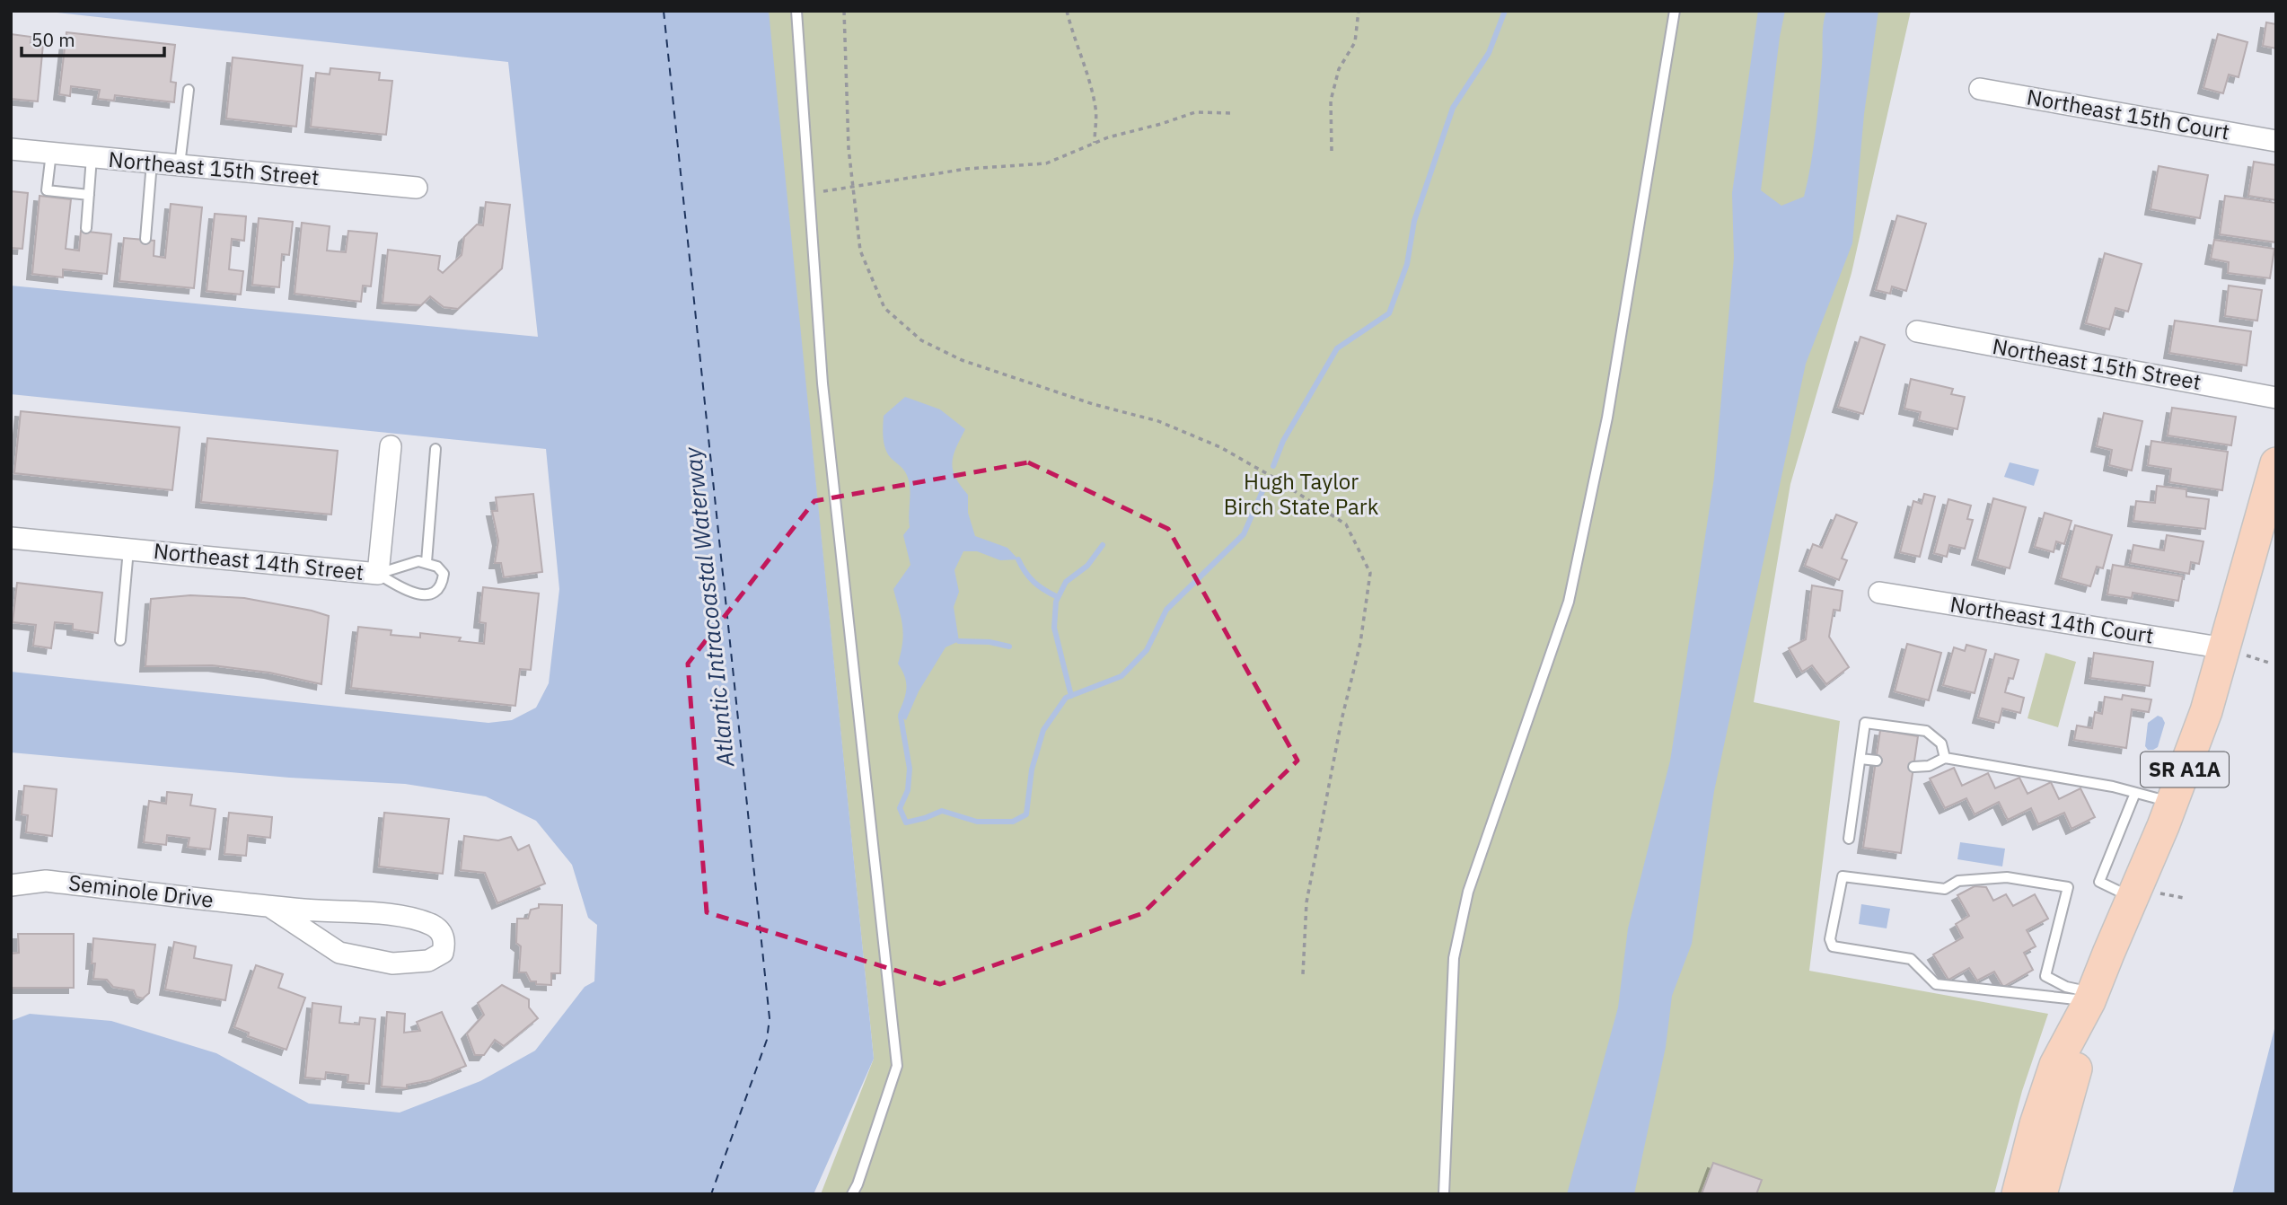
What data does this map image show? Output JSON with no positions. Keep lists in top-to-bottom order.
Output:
{
  "streets": {
    "main road": ["SR A1A"],
    "street": [
      "Northeast 15th Court",
      "Northeast 15th Street",
      "Northeast 14th Street",
      "Northeast 14th Court",
      "Seminole Drive"
    ]
  },
  "crossings": [
    ["Northeast 14th Court", "SR A1A"]
  ],
  "water": ["Atlantic Intracoastal Waterway"],
  "parks": ["Hugh Taylor Birch State Park"],
  "scale_bar": "50 m"
}
